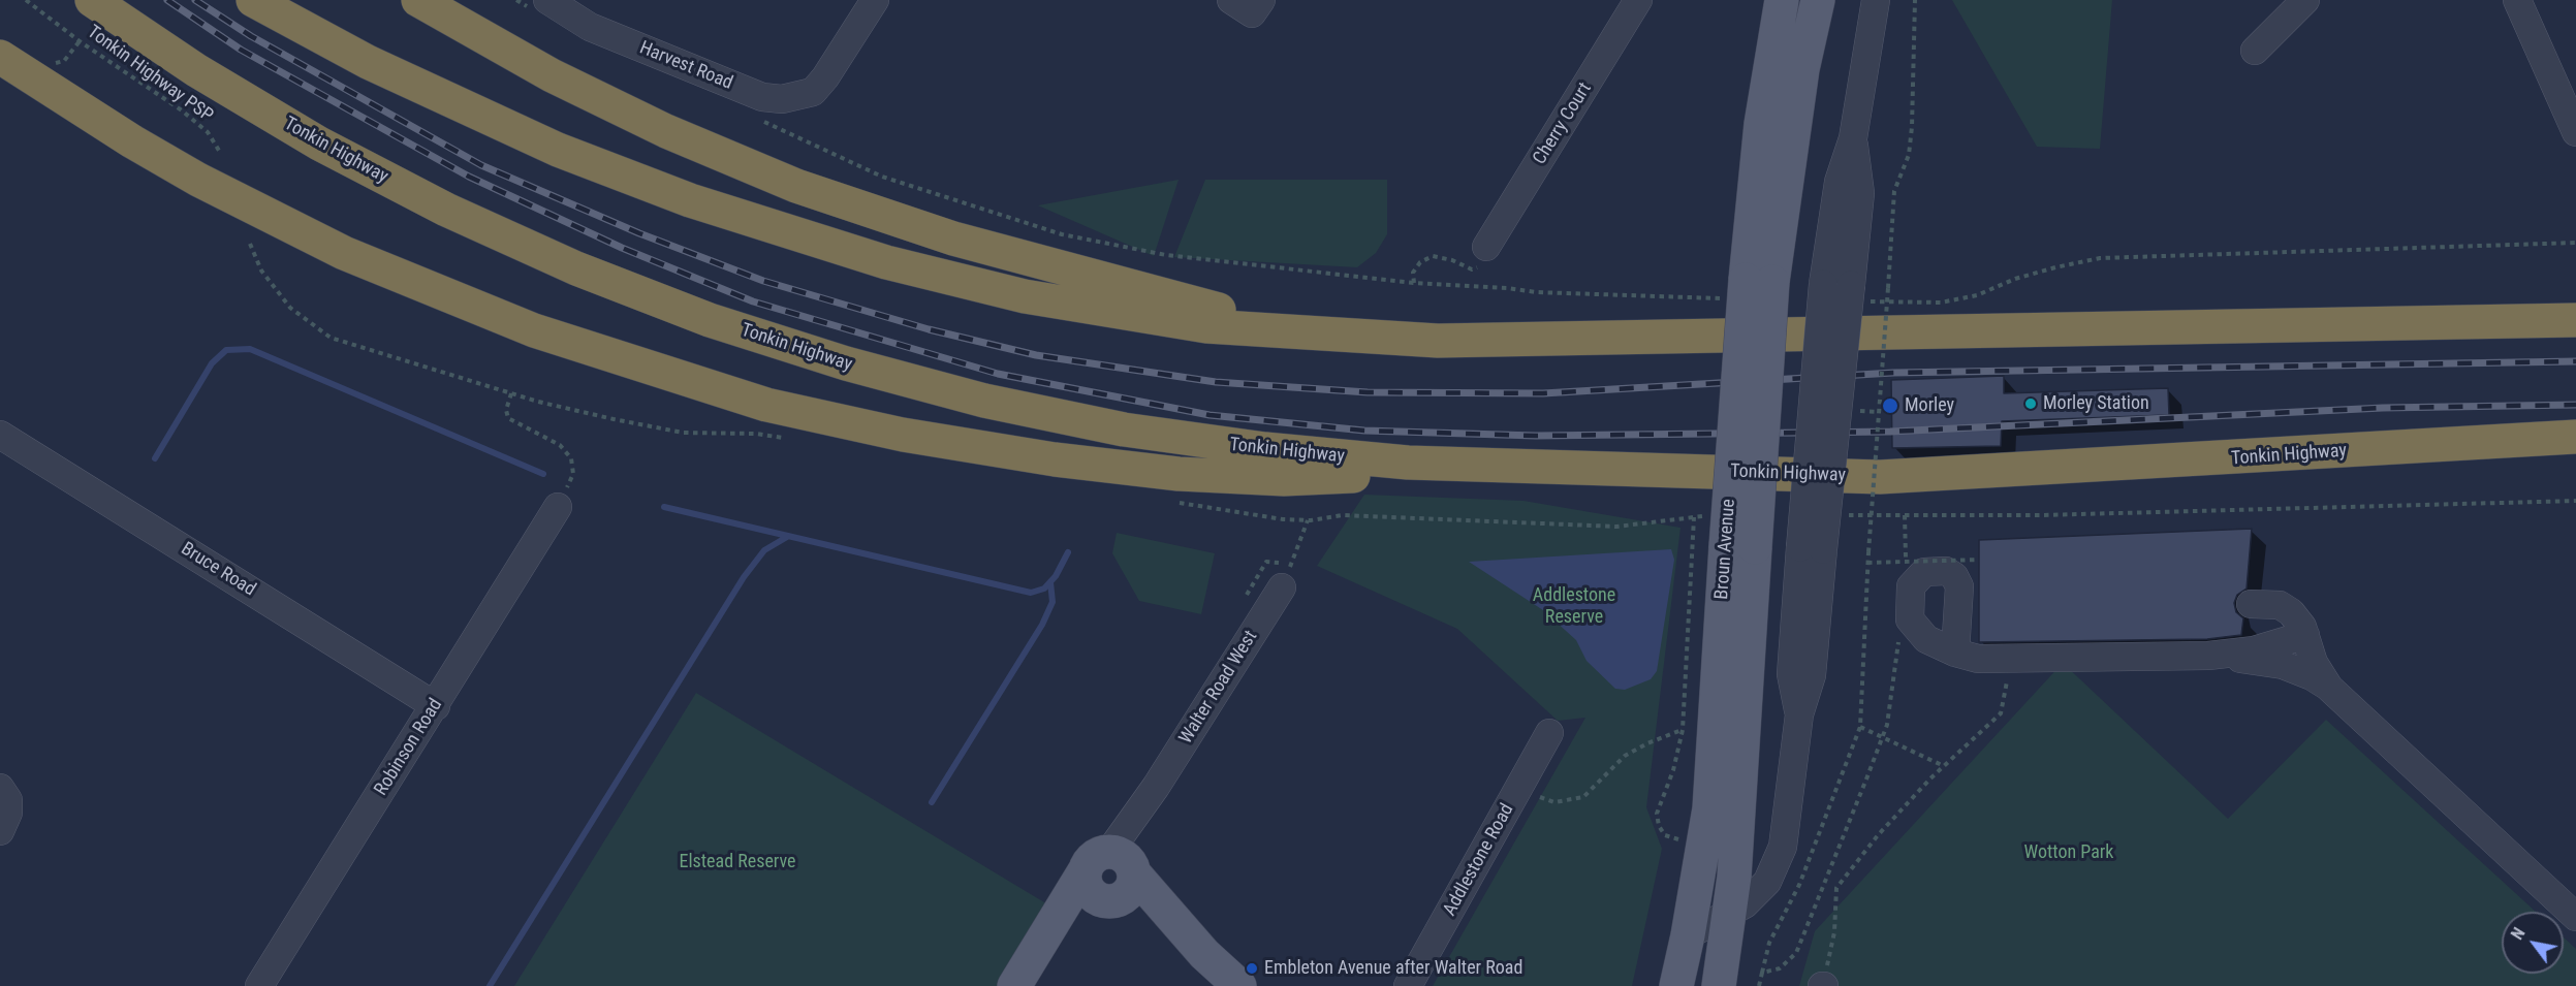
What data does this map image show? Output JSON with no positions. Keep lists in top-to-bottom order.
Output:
{
  "streets": {
    "highway": ["Tonkin Highway"],
    "main road": ["Broun Avenue", "Walter Road West"],
    "street": [
      "Harvest Road",
      "Cherry Court",
      "Bruce Road",
      "Robinson Road",
      "Addlestone Road"
    ],
    "path": ["Tonkin Highway PSP"]
  },
  "crossings": [
    ["Bruce Road", "Robinson Road"]
  ],
  "parks": ["Addlestone Reserve", "Wotton Park", "Elstead Reserve"],
  "places": ["Morley Station", "Morley", "Embleton Avenue after Walter Road"],
  "north": "top left"
}
